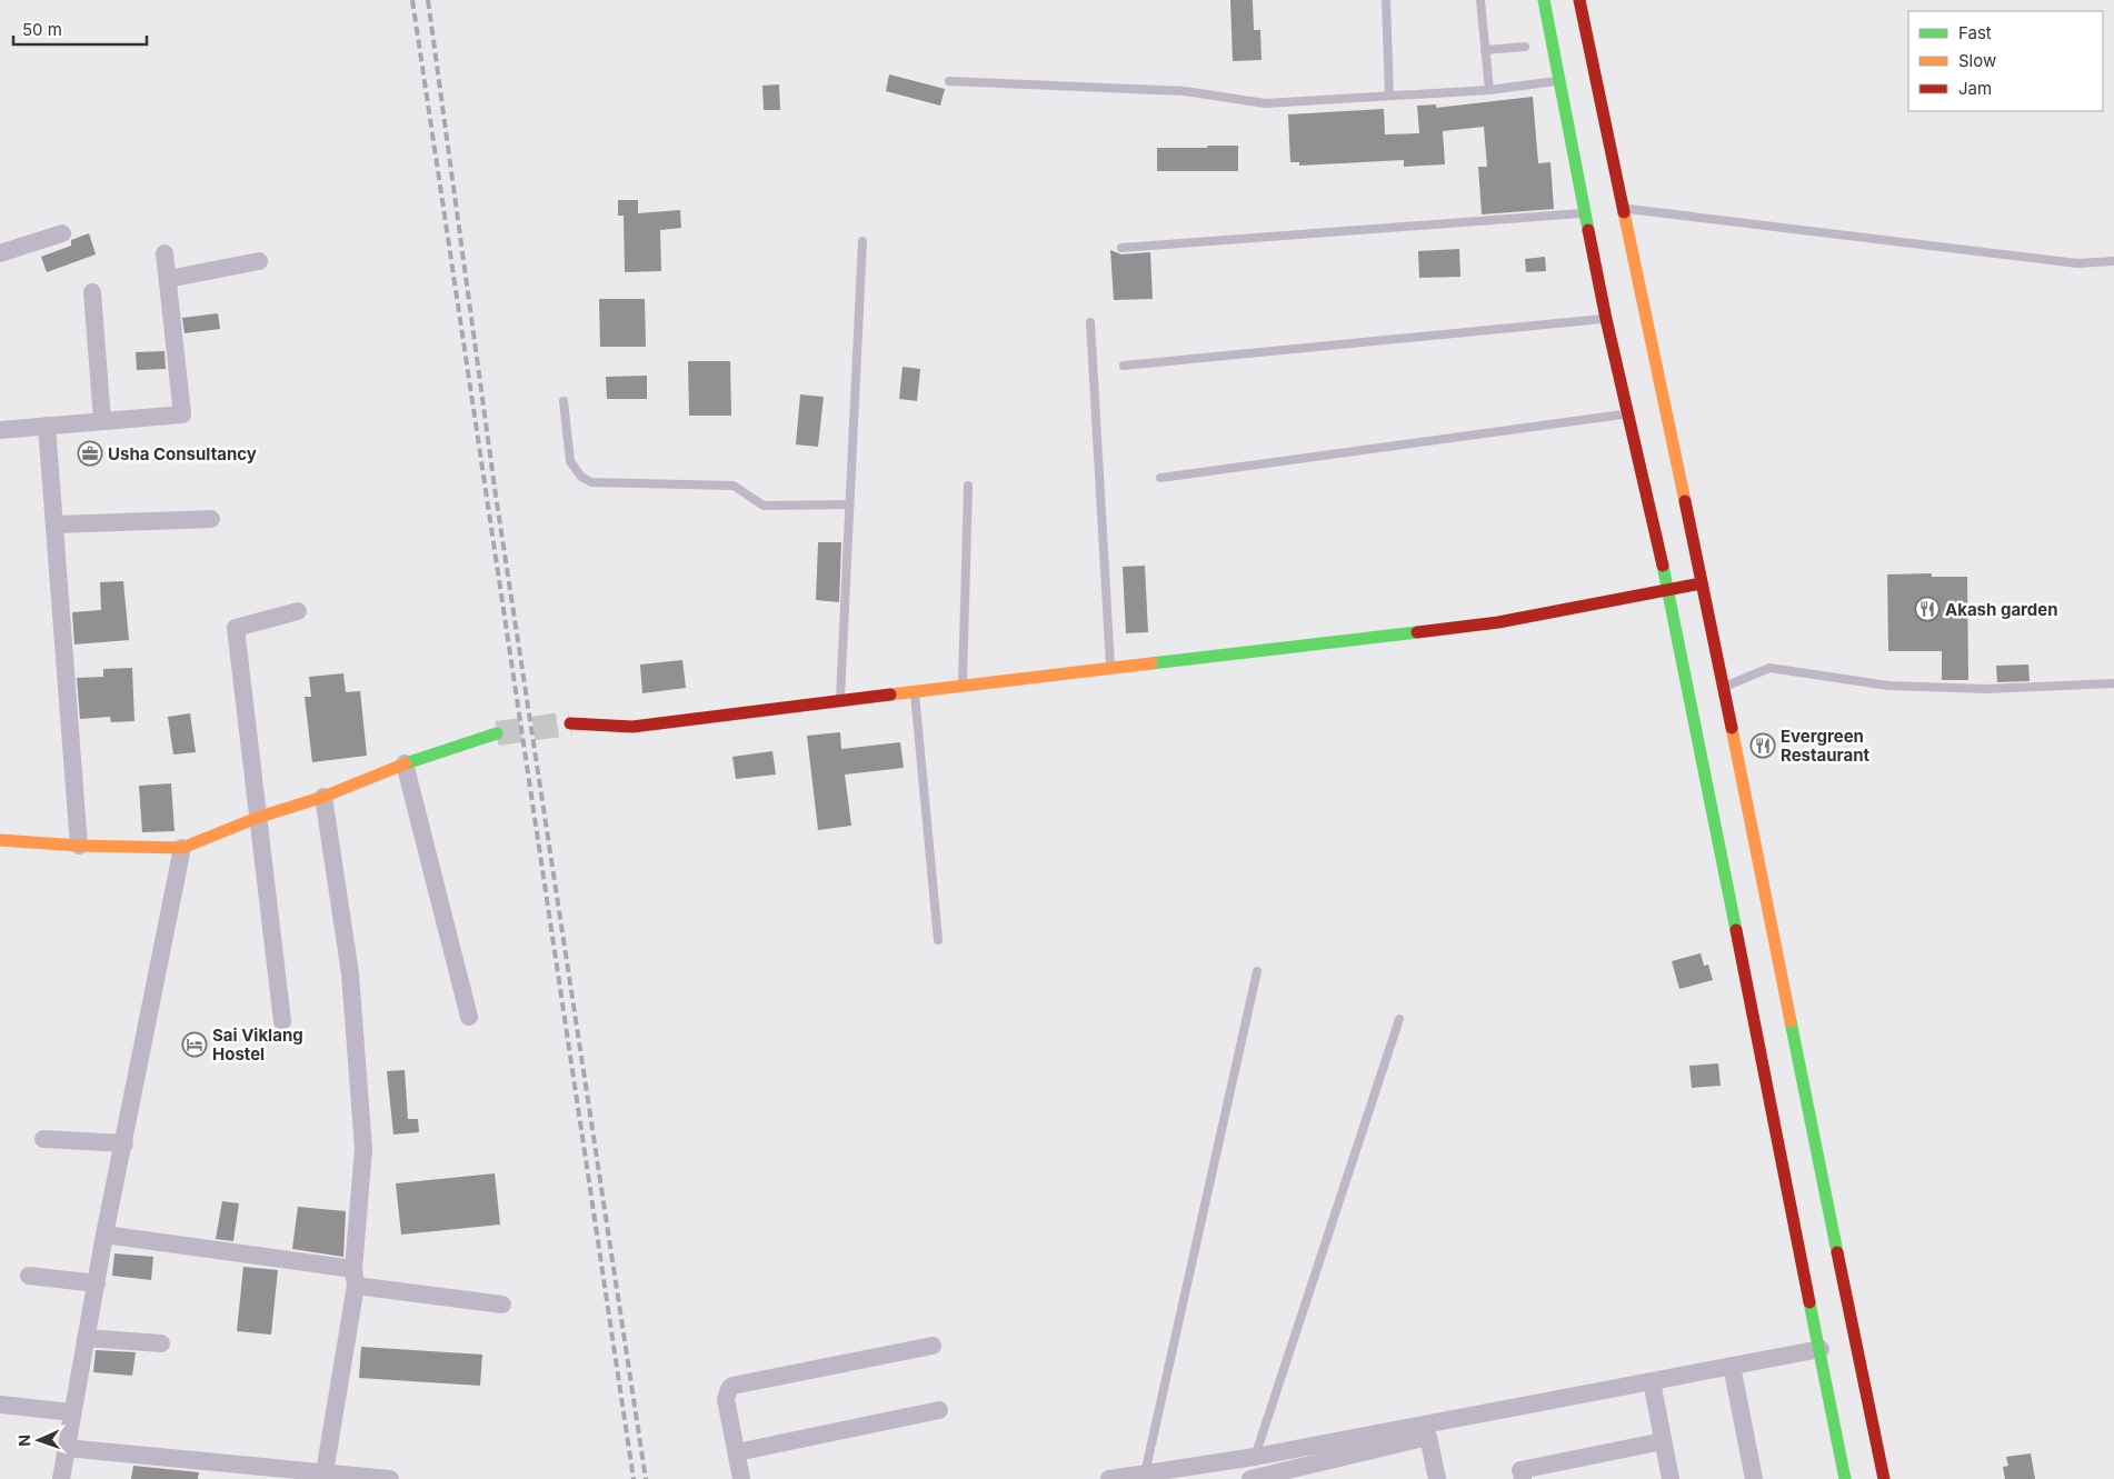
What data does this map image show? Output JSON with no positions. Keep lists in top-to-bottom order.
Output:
{
  "places": {
    "office": ["Usha Consultancy"],
    "restaurant": ["Akash garden", "Evergreen Restaurant"],
    "hotel": ["Sai Viklang Hostel"]
  },
  "legend": ["Fast", "Slow", "Jam"],
  "scale_bar": "50 m",
  "north": "left"
}
